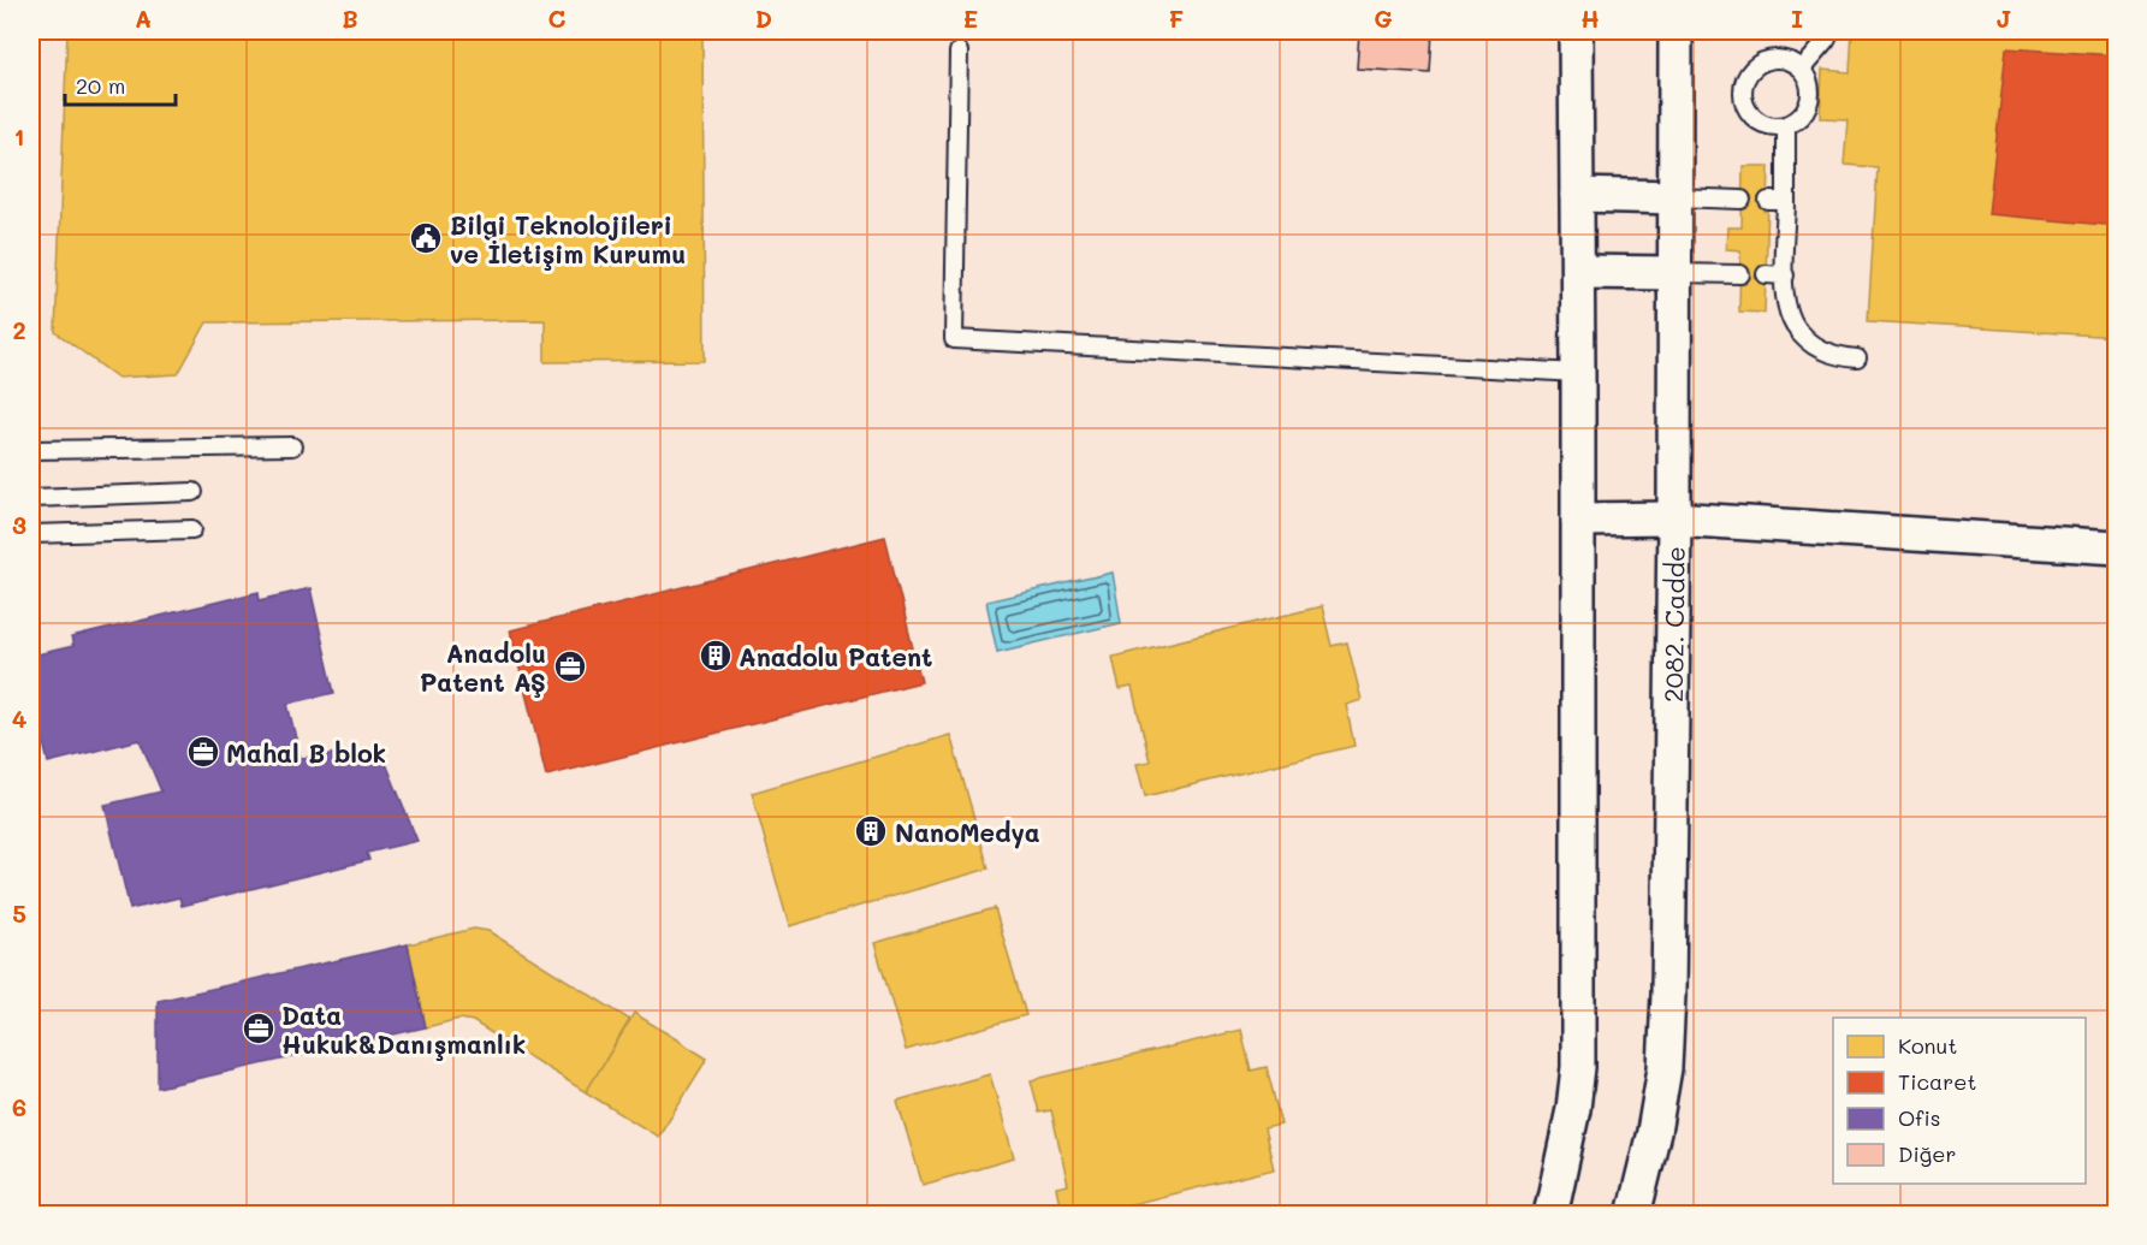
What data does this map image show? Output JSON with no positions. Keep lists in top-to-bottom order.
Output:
{
  "streets": {
    "street": ["2082. Cadde"]
  },
  "places": {
    "public building": ["Bilgi Teknolojileri ve İletişim Kurumu"],
    "building": ["Anadolu Patent", "NanoMedya"],
    "office": ["Anadolu Patent AŞ", "Mahal B blok", "Data Hukuk&Danışmanlık"]
  },
  "legend": [
    "Konut",
    "Ticaret",
    "Ofis",
    "Diğer"
  ],
  "scale_bar": "20 m",
  "grid": {
    "columns": [
      "A",
      "B",
      "C",
      "D",
      "E",
      "F",
      "G",
      "H",
      "I",
      "J"
    ],
    "rows": [
      "1",
      "2",
      "3",
      "4",
      "5",
      "6"
    ]
  }
}
